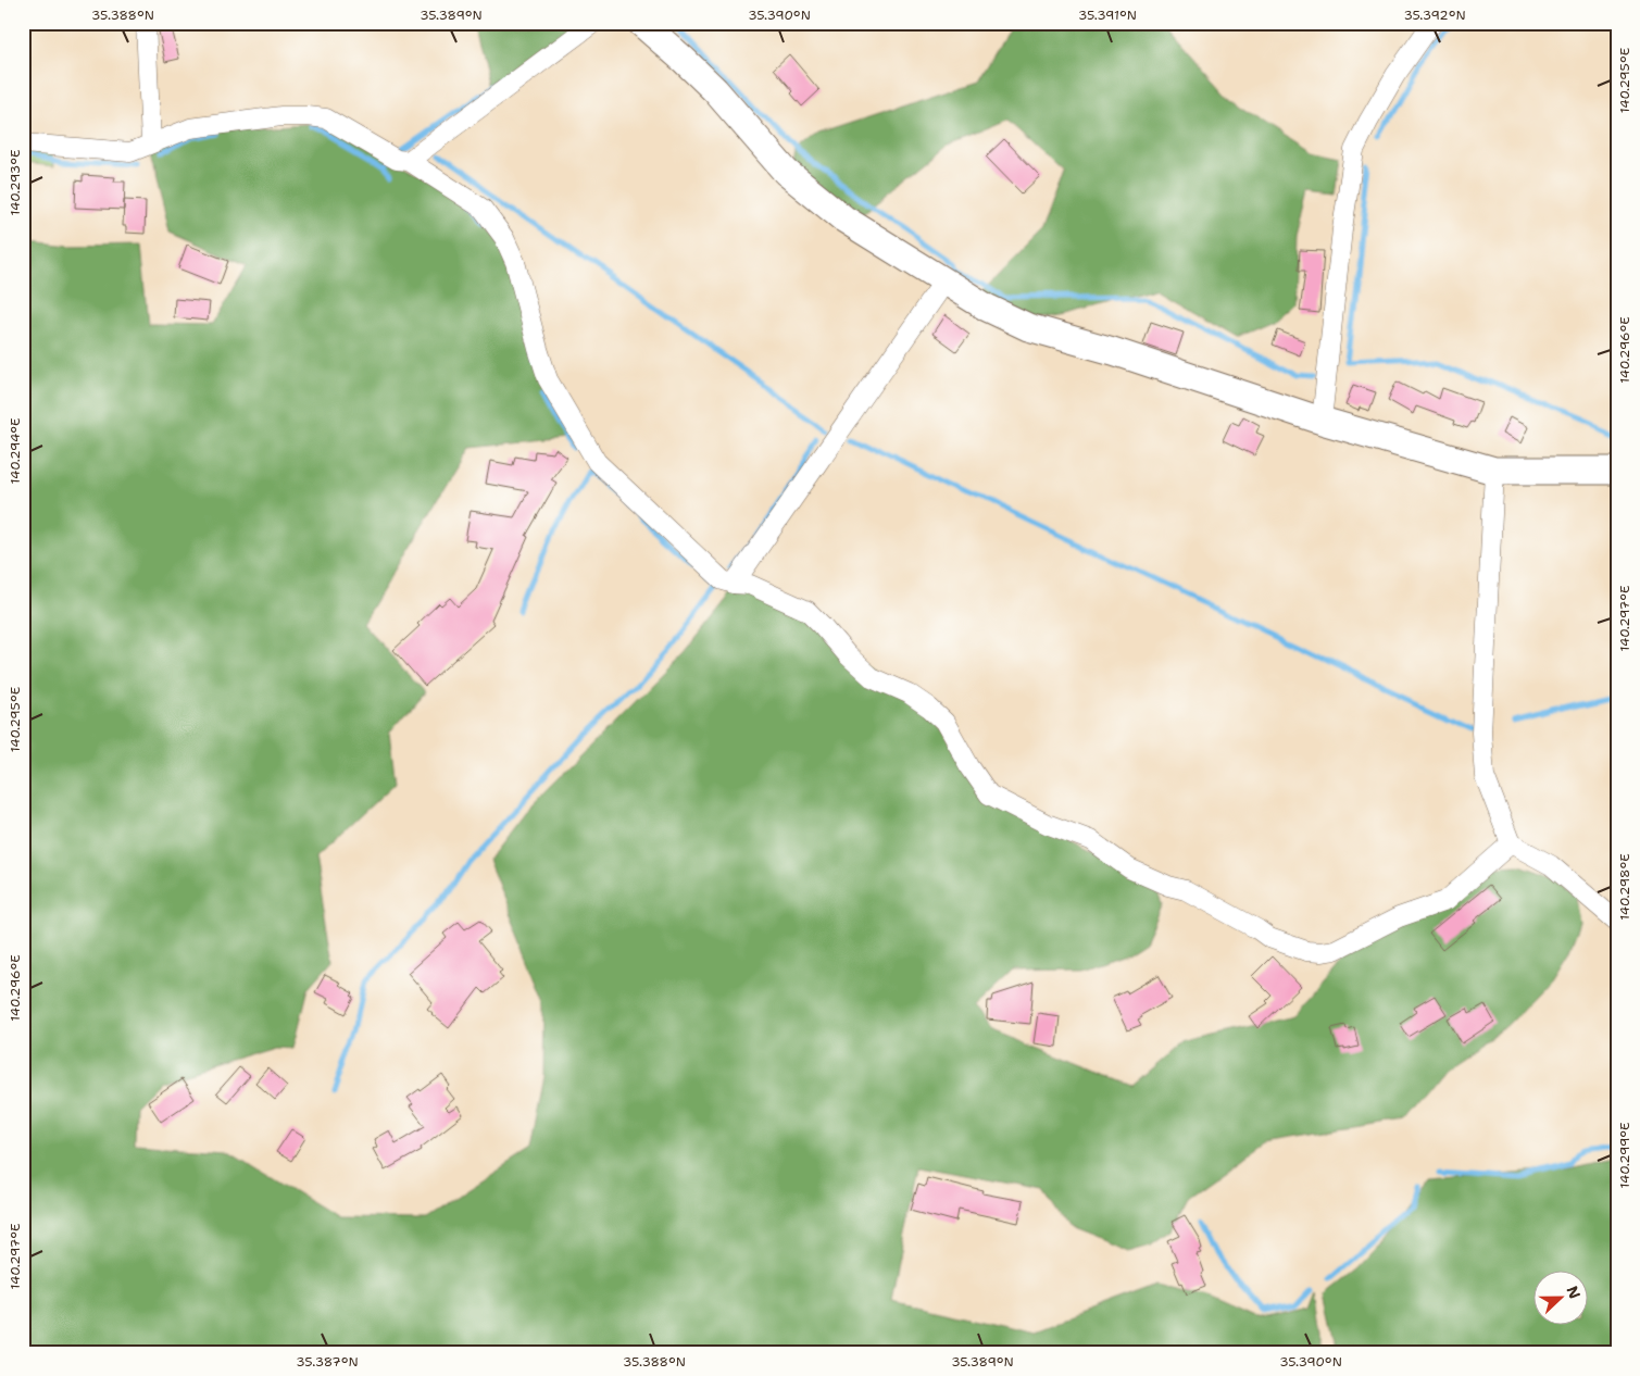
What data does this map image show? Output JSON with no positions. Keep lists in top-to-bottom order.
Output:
{
  "north": "right",
  "coordinates": [
    "35.388°N",
    "35.389°N",
    "35.390°N",
    "35.391°N",
    "35.392°N",
    "140.295°E",
    "140.293°E",
    "140.296°E",
    "140.294°E",
    "140.297°E",
    "140.298°E",
    "140.299°E",
    "35.387°N"
  ]
}
